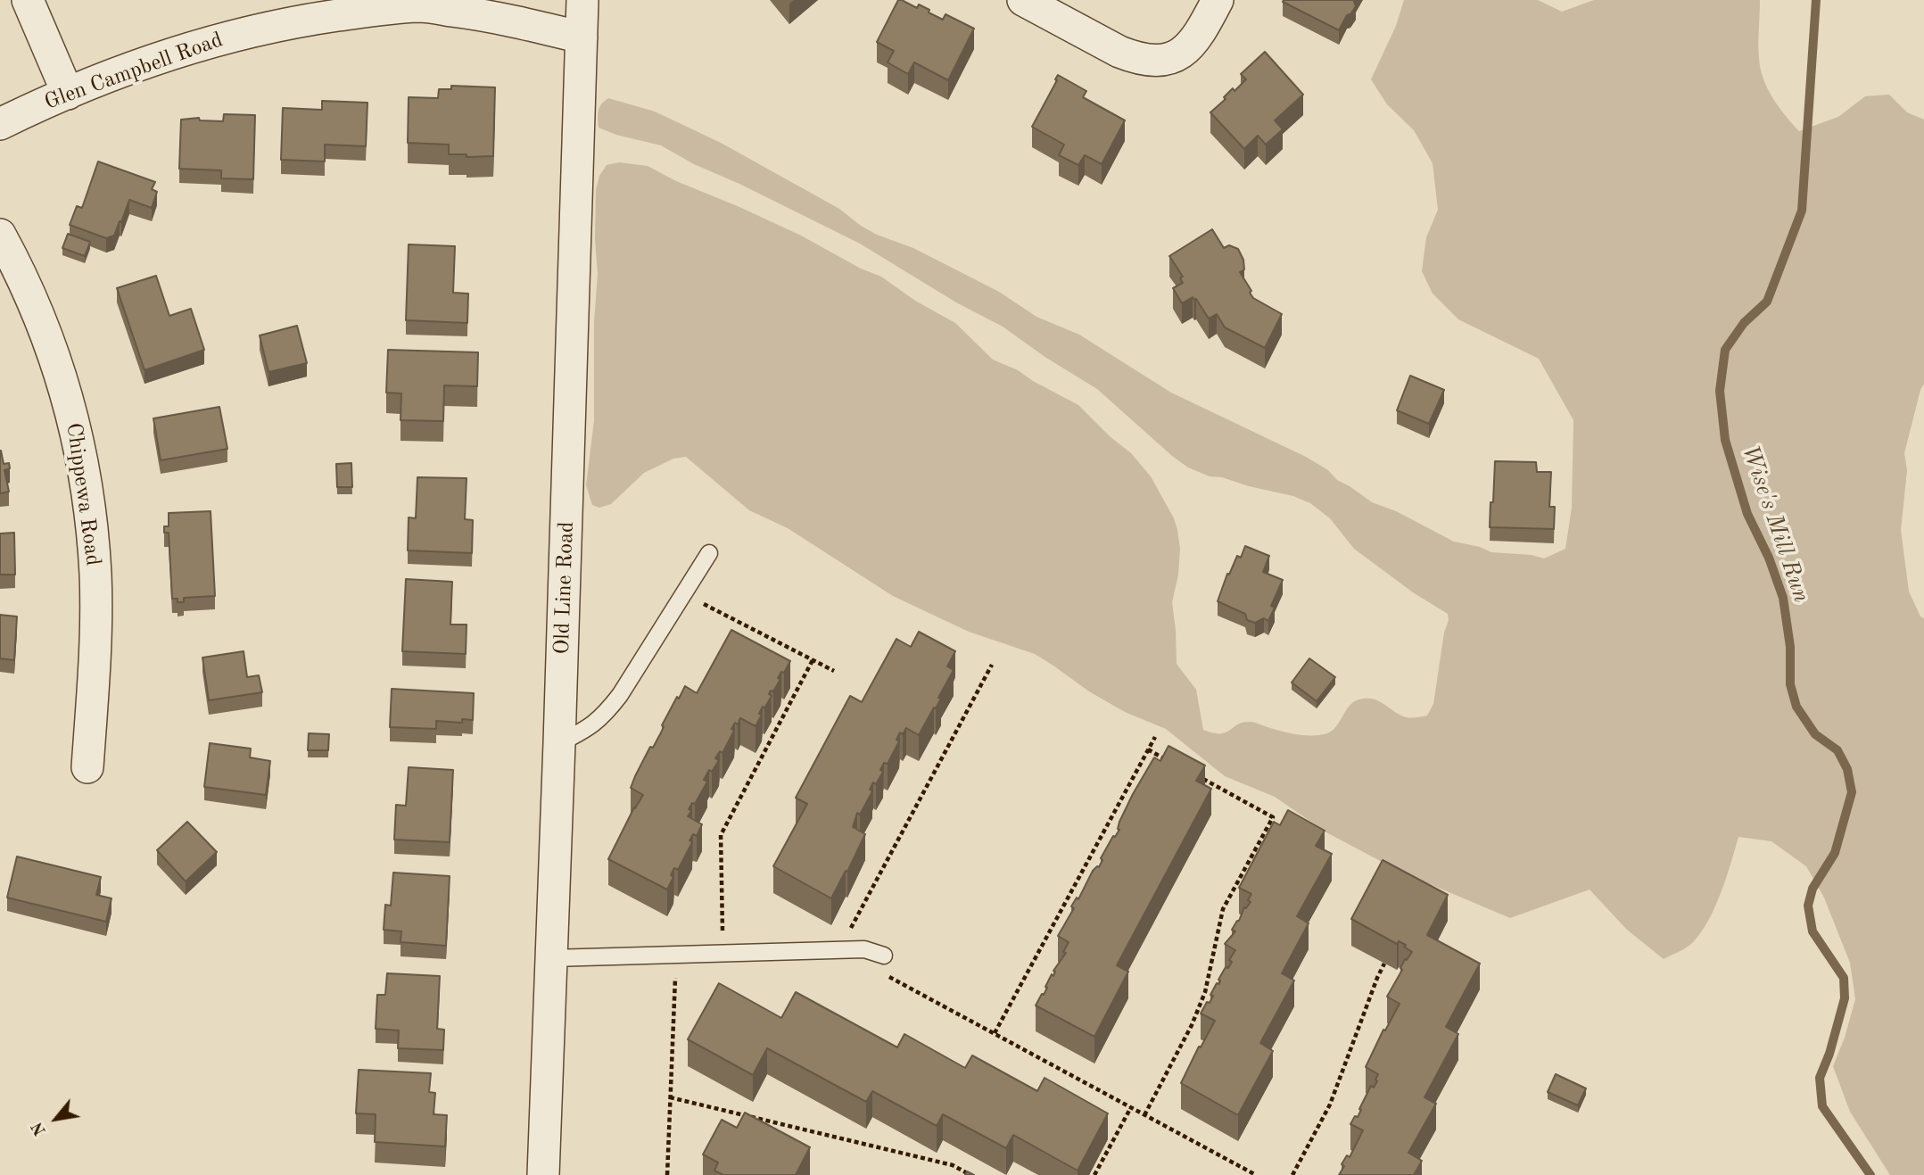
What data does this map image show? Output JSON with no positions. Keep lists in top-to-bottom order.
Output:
{
  "streets": {
    "street": ["Glen Campbell Road", "Chippewa Road", "Old Line Road"]
  },
  "crossings": [
    ["Glen Campbell Road", "Old Line Road"]
  ],
  "water": ["Wise's Mill Run"],
  "north": "bottom left"
}
